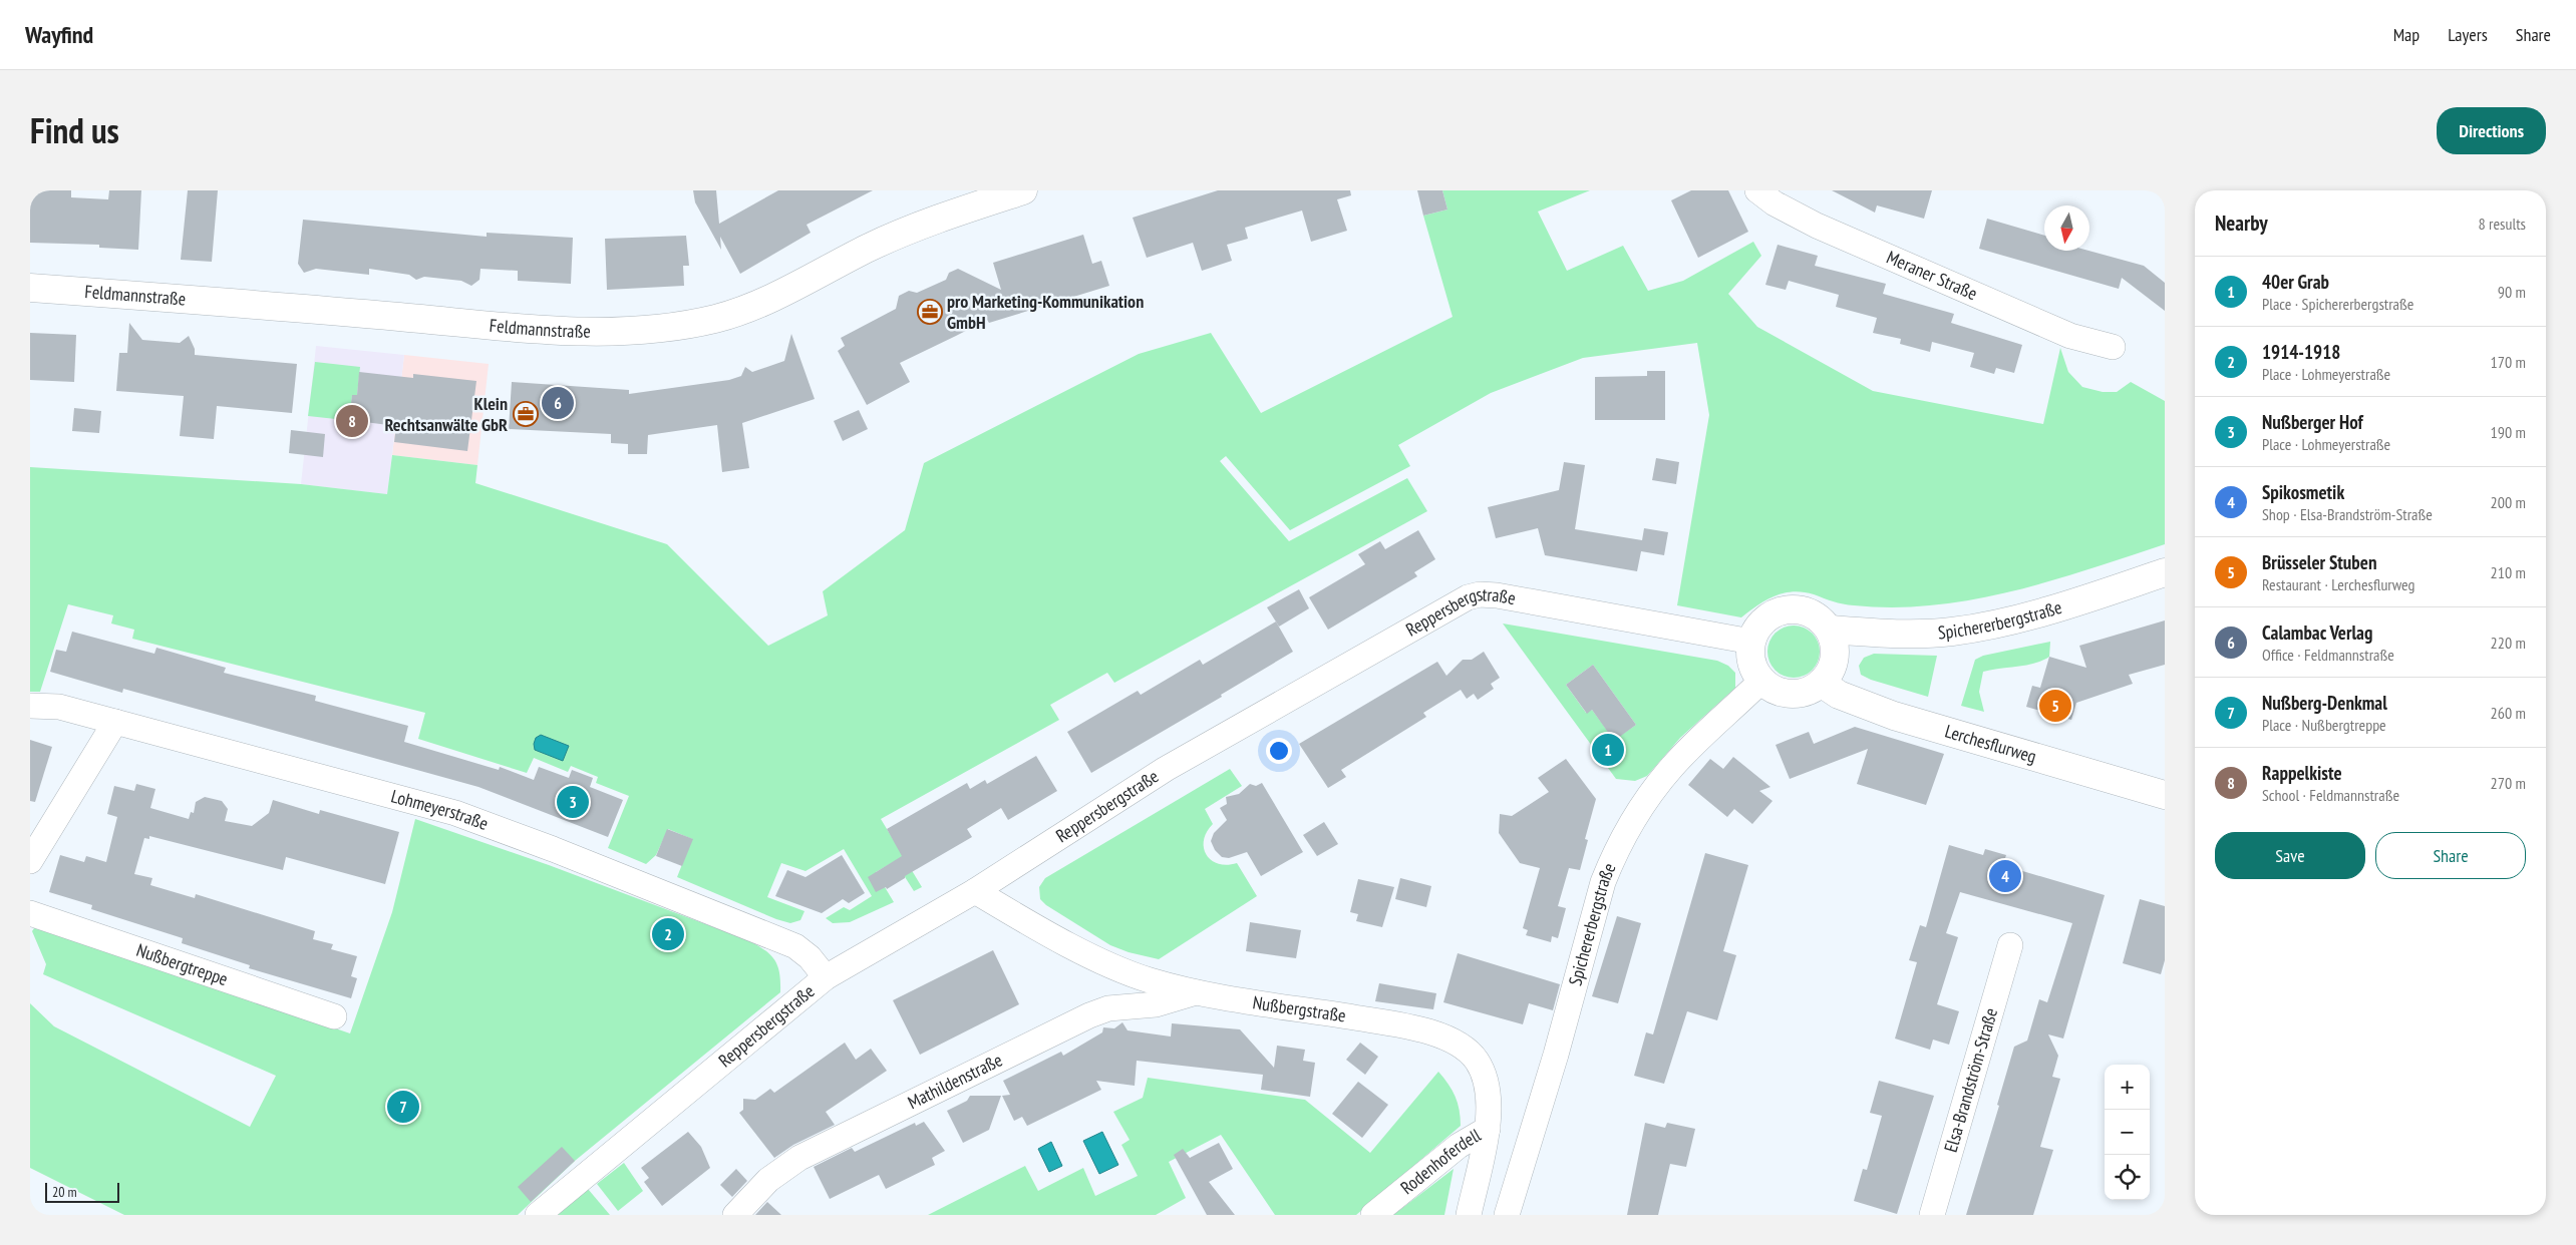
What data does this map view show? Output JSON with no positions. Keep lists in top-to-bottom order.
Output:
{
  "streets": {
    "street": [
      "Meraner Straße",
      "Feldmannstraße",
      "Reppersbergstraße",
      "Spichererbergstraße",
      "Lerchesflurweg",
      "Lohmeyerstraße",
      "Nußbergtreppe",
      "Nußbergstraße",
      "Elsa-Brandström-Straße",
      "Mathildenstraße",
      "Rodenhoferdell"
    ]
  },
  "crossings": [
    ["Reppersbergstraße", "Spichererbergstraße"],
    ["Reppersbergstraße", "Lerchesflurweg"],
    ["Reppersbergstraße", "Lohmeyerstraße"],
    ["Reppersbergstraße", "Nußbergstraße"],
    ["Spichererbergstraße", "Lerchesflurweg"],
    ["Nußbergstraße", "Mathildenstraße"],
    ["Nußbergstraße", "Rodenhoferdell"]
  ],
  "places": {
    "office": ["pro Marketing-Kommunikation GmbH", "Klein Rechtsanwälte GbR"]
  },
  "scale_bar": "20 m",
  "north": "bottom",
  "page": {
    "header": "Wayfind",
    "nav": ["Map", "Layers", "Share"],
    "title": "Find us",
    "buttons": [
      "Directions",
      ["Save", "Share"]
    ],
    "heading": ["Nearby", "8 results"],
    "list": [
      {
        "mark": "1",
        "name": "40er Grab",
        "note": "Place · Spichererbergstraße",
        "value": "90 m"
      },
      {
        "mark": "2",
        "name": "1914-1918",
        "note": "Place · Lohmeyerstraße",
        "value": "170 m"
      },
      {
        "mark": "3",
        "name": "Nußberger Hof",
        "note": "Place · Lohmeyerstraße",
        "value": "190 m"
      },
      {
        "mark": "4",
        "name": "Spikosmetik",
        "note": "Shop · Elsa-Brandström-Straße",
        "value": "200 m"
      },
      {
        "mark": "5",
        "name": "Brüsseler Stuben",
        "note": "Restaurant · Lerchesflurweg",
        "value": "210 m"
      },
      {
        "mark": "6",
        "name": "Calambac Verlag",
        "note": "Office · Feldmannstraße",
        "value": "220 m"
      },
      {
        "mark": "7",
        "name": "Nußberg-Denkmal",
        "note": "Place · Nußbergtreppe",
        "value": "260 m"
      },
      {
        "mark": "8",
        "name": "Rappelkiste",
        "note": "School · Feldmannstraße",
        "value": "270 m"
      }
    ],
    "pins": [
      "6",
      "8",
      "5",
      "1",
      "3",
      "4",
      "2",
      "7"
    ],
    "map_buttons": ["+", "−"],
    "scale": "20 m"
  }
}
